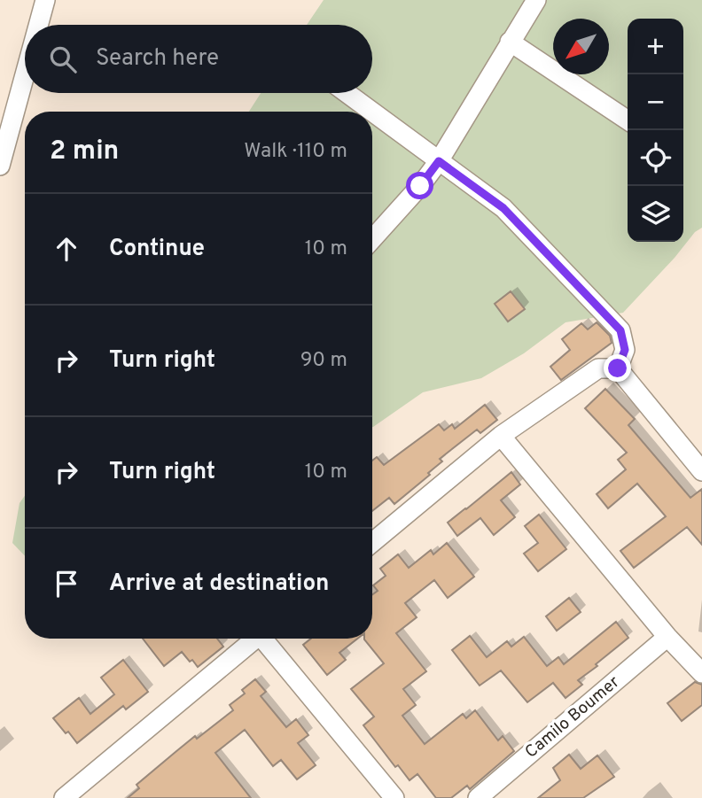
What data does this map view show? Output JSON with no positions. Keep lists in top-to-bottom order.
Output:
{
  "streets": {
    "street": ["Camilo Boumer"]
  },
  "north": "bottom left",
  "page": {
    "map_buttons": ["+", "−"],
    "search": "Search here",
    "heading": ["2 min", "Walk · 110 m"],
    "list": [
      ["Continue", "10 m"],
      ["Turn right", "90 m"],
      ["Turn right", "10 m"],
      "Arrive at destination"
    ]
  }
}
